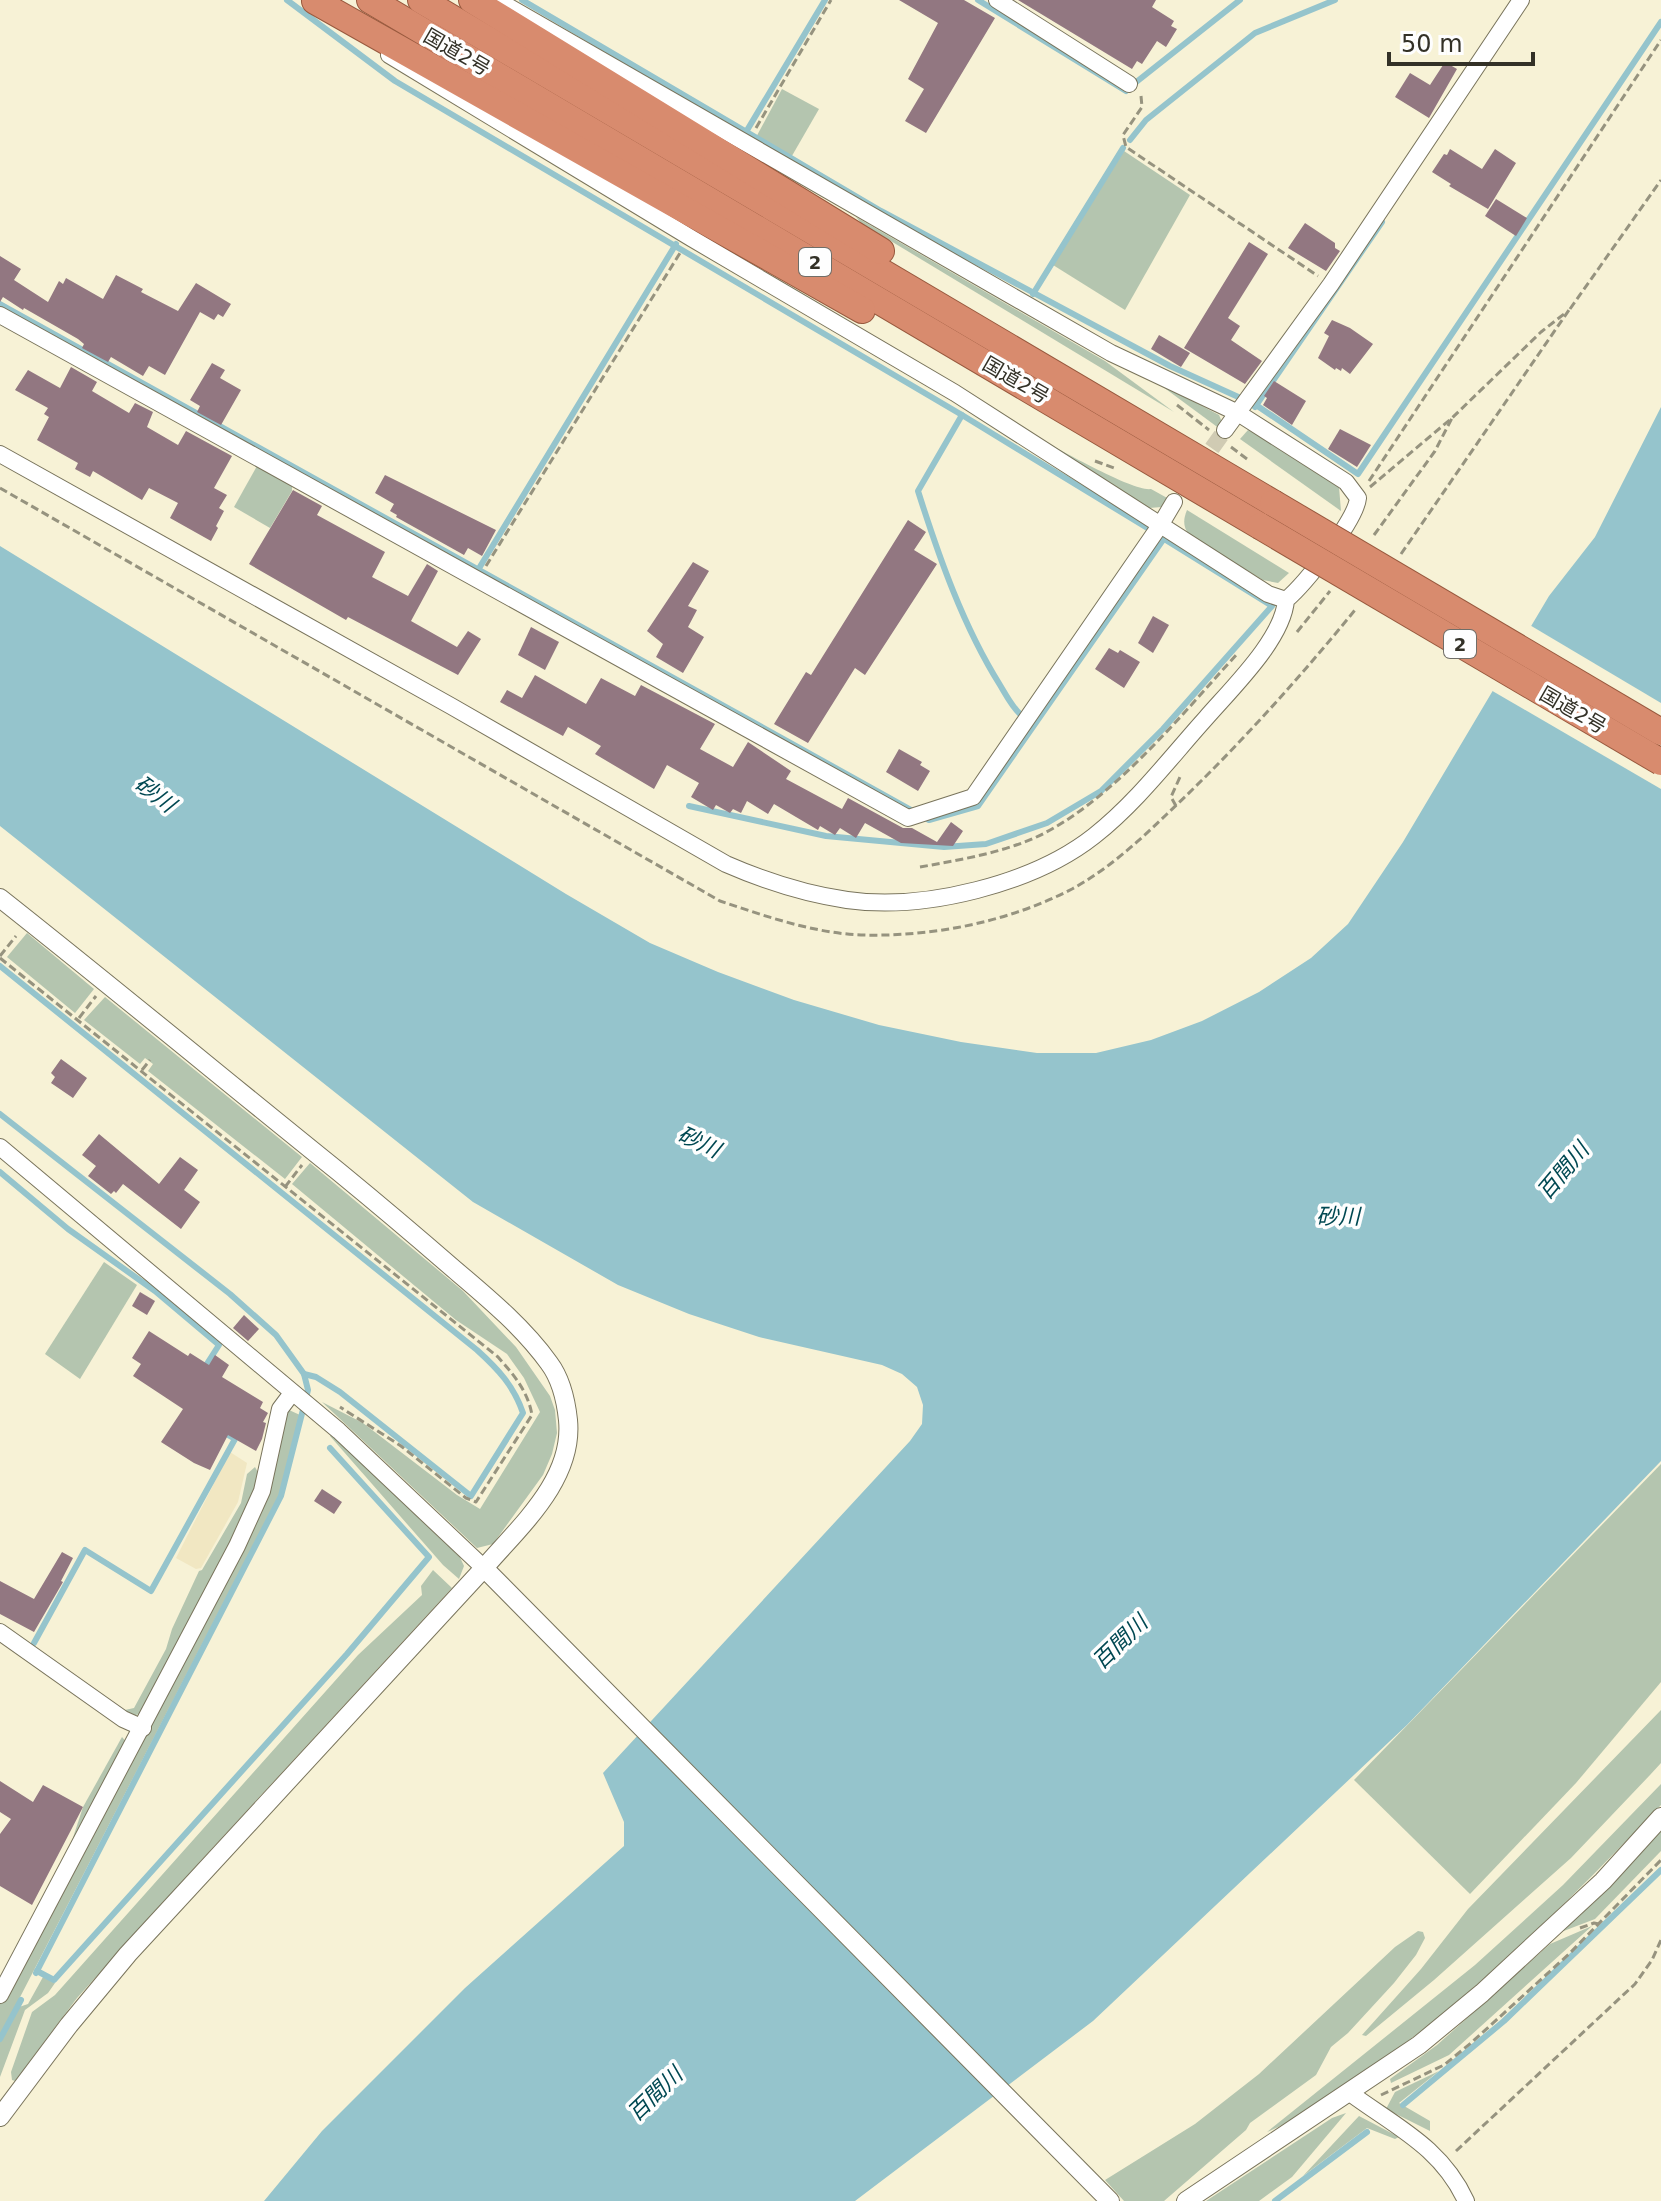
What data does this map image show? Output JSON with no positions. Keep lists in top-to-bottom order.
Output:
{
  "streets": {
    "highway": ["国道2号", "2"]
  },
  "water": ["砂川", "百間川"],
  "scale_bar": "50 m"
}
